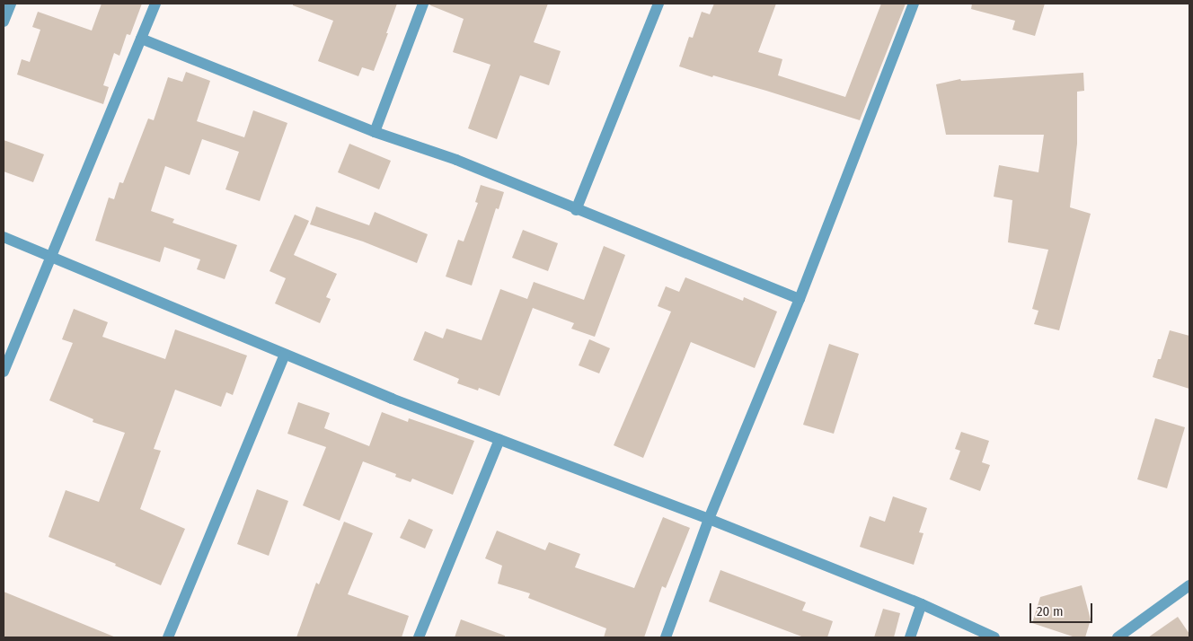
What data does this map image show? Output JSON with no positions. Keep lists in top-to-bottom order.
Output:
{
  "scale_bar": "20 m"
}
